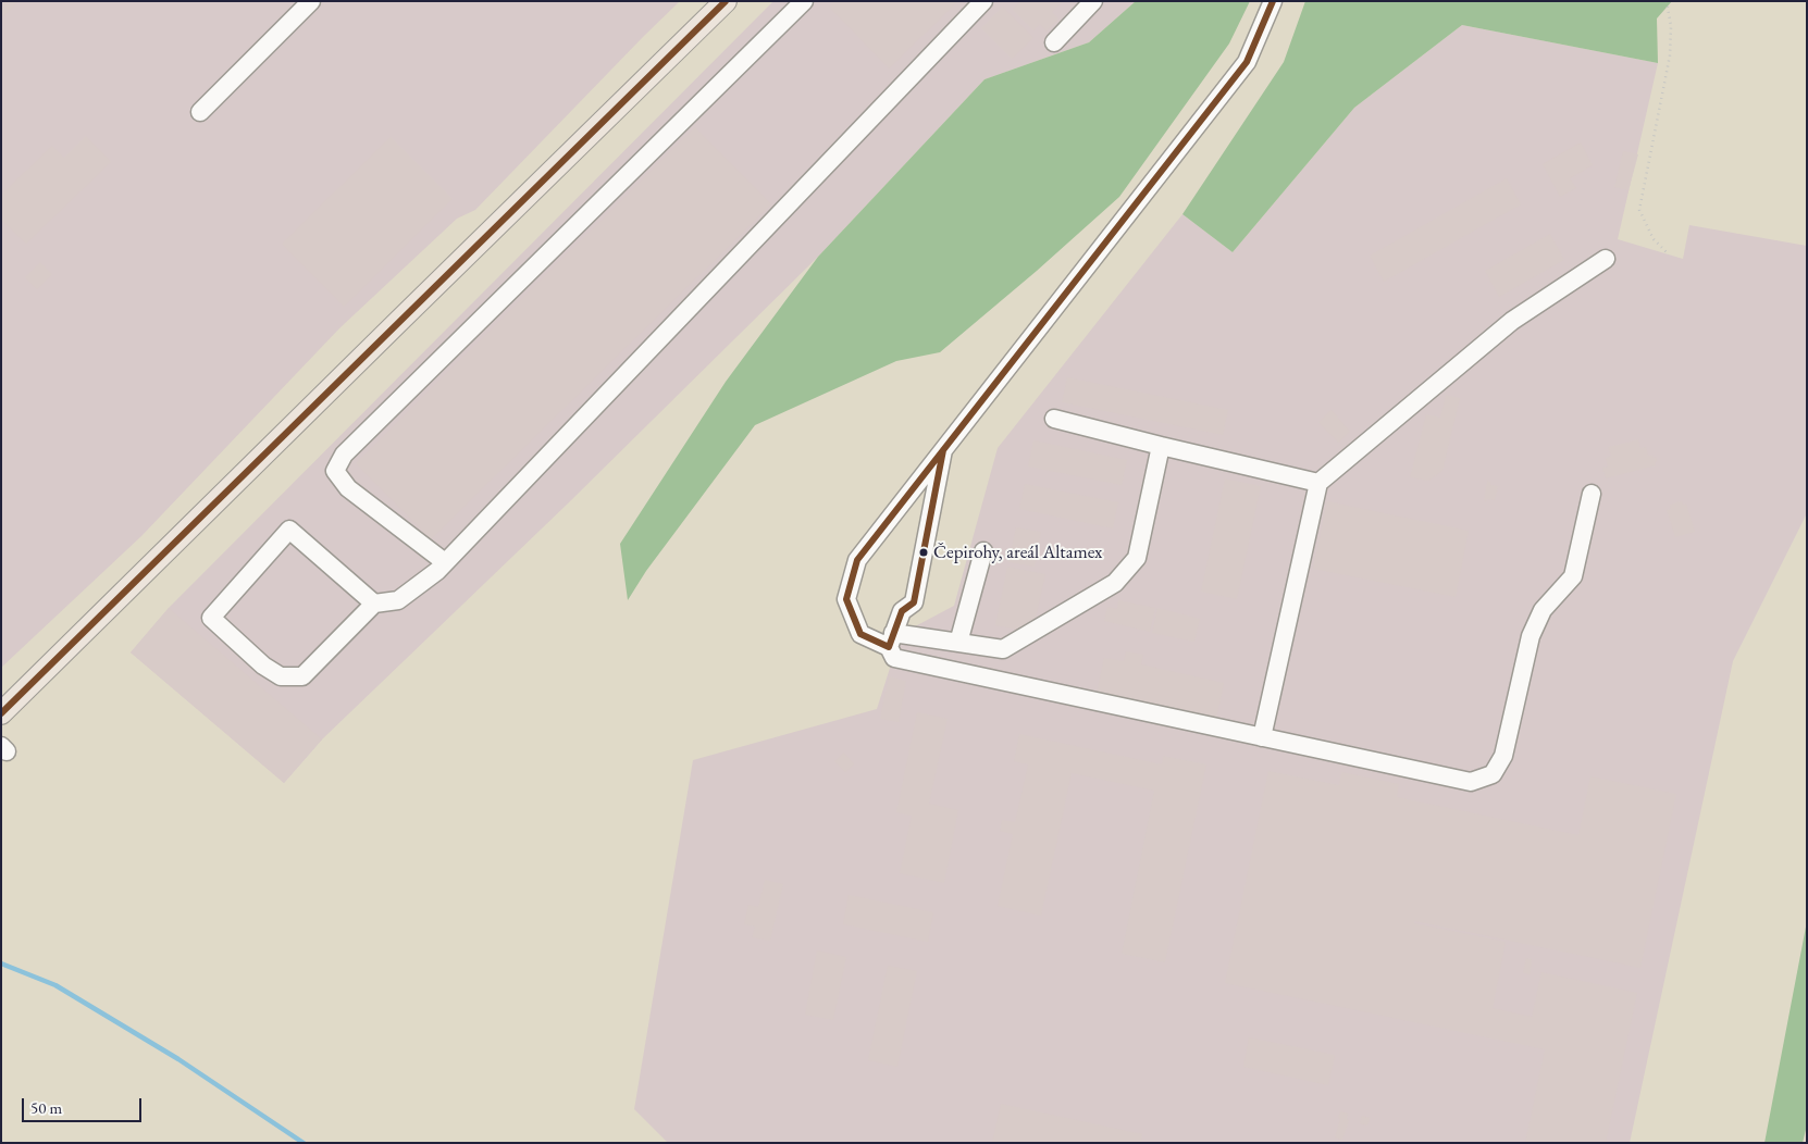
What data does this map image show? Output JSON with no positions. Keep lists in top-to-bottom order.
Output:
{
  "places": ["Čepirohy, areál Altamex"],
  "scale_bar": "50 m"
}
